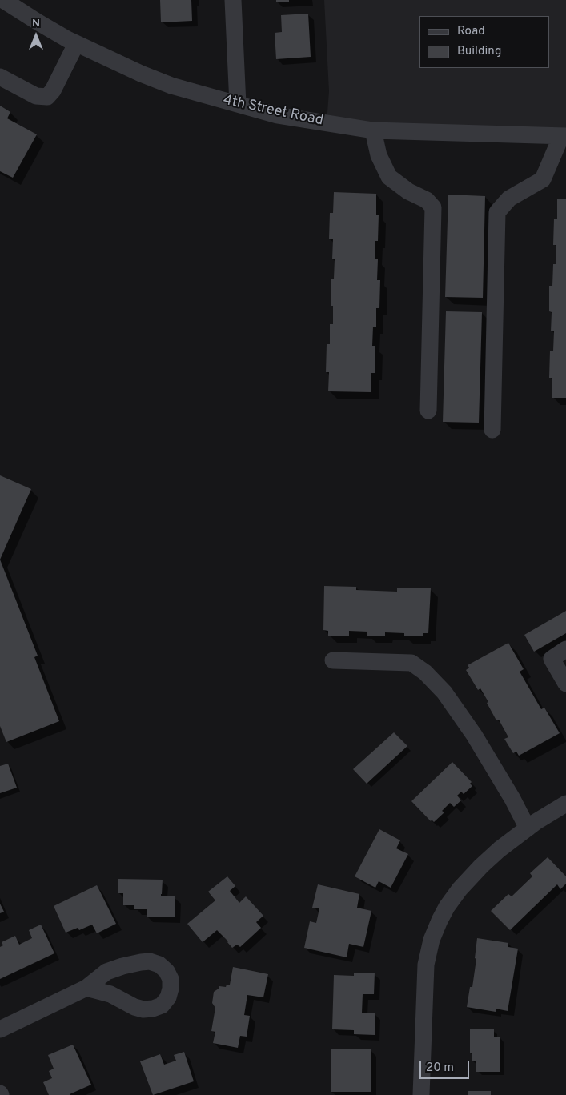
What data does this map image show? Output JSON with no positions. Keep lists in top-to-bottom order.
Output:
{
  "streets": {
    "street": ["4th Street Road"]
  },
  "legend": ["Road", "Building"],
  "scale_bar": "20 m",
  "north": "top"
}
